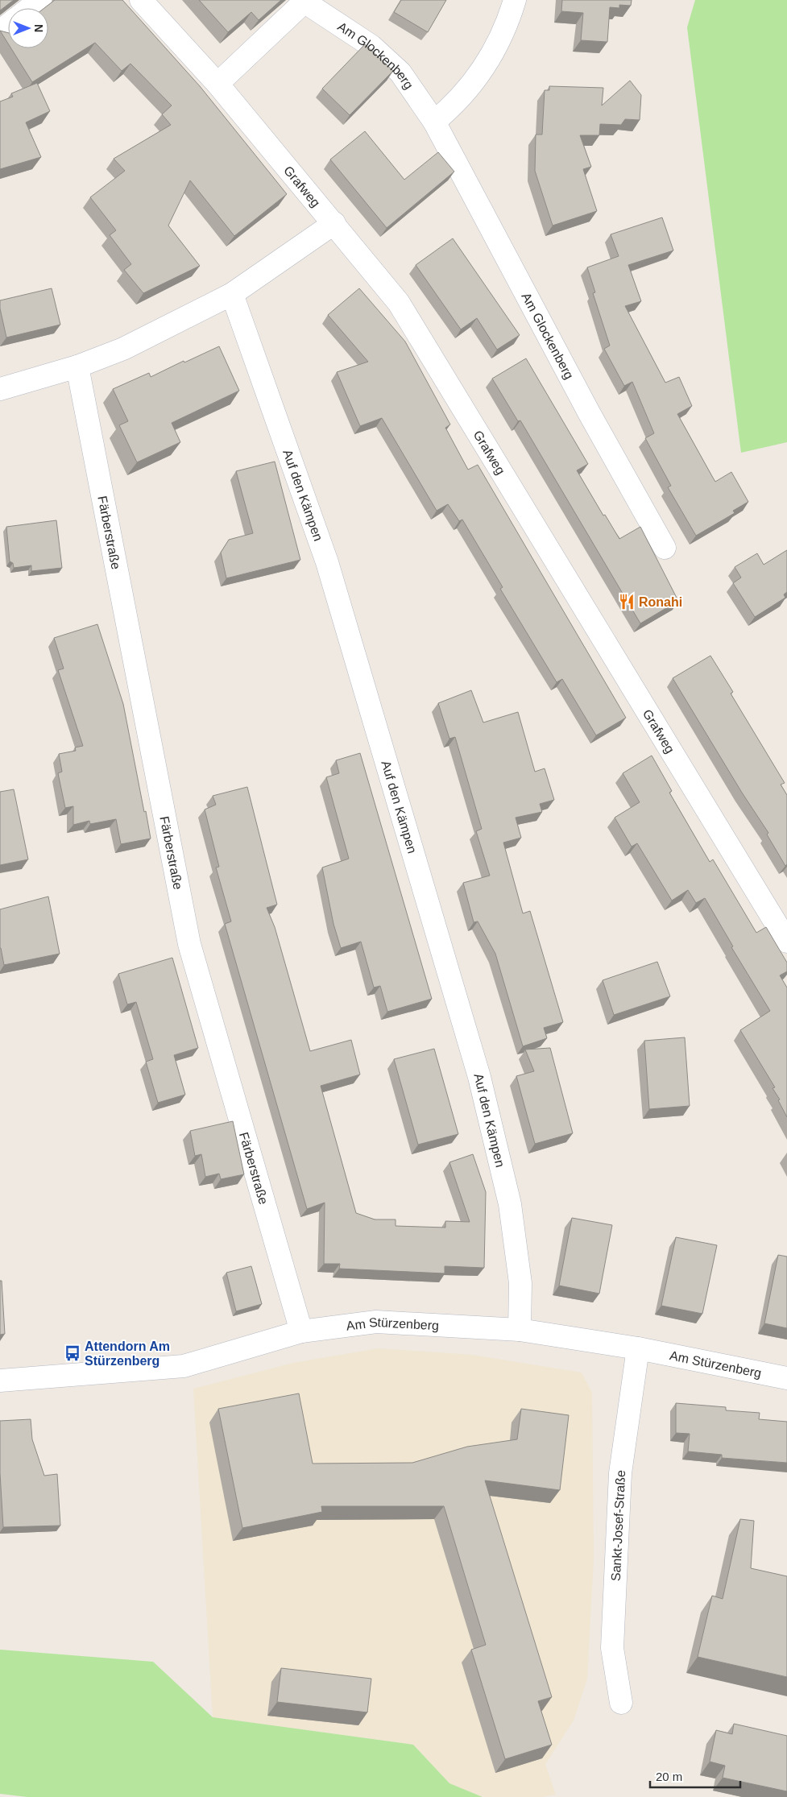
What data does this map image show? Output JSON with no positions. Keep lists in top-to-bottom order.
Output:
{
  "streets": {
    "street": [
      "Am Glockenberg",
      "Grafweg",
      "Auf den Kämpen",
      "Färberstraße",
      "Am Stürzenberg",
      "Sankt-Josef-Straße"
    ]
  },
  "crossings": [
    ["Auf den Kämpen", "Am Stürzenberg"],
    ["Färberstraße", "Am Stürzenberg"],
    ["Am Stürzenberg", "Sankt-Josef-Straße"]
  ],
  "places": {
    "restaurant": ["Ronahi"],
    "bus stop": ["Attendorn Am Stürzenberg"]
  },
  "scale_bar": "20 m",
  "north": "right"
}
